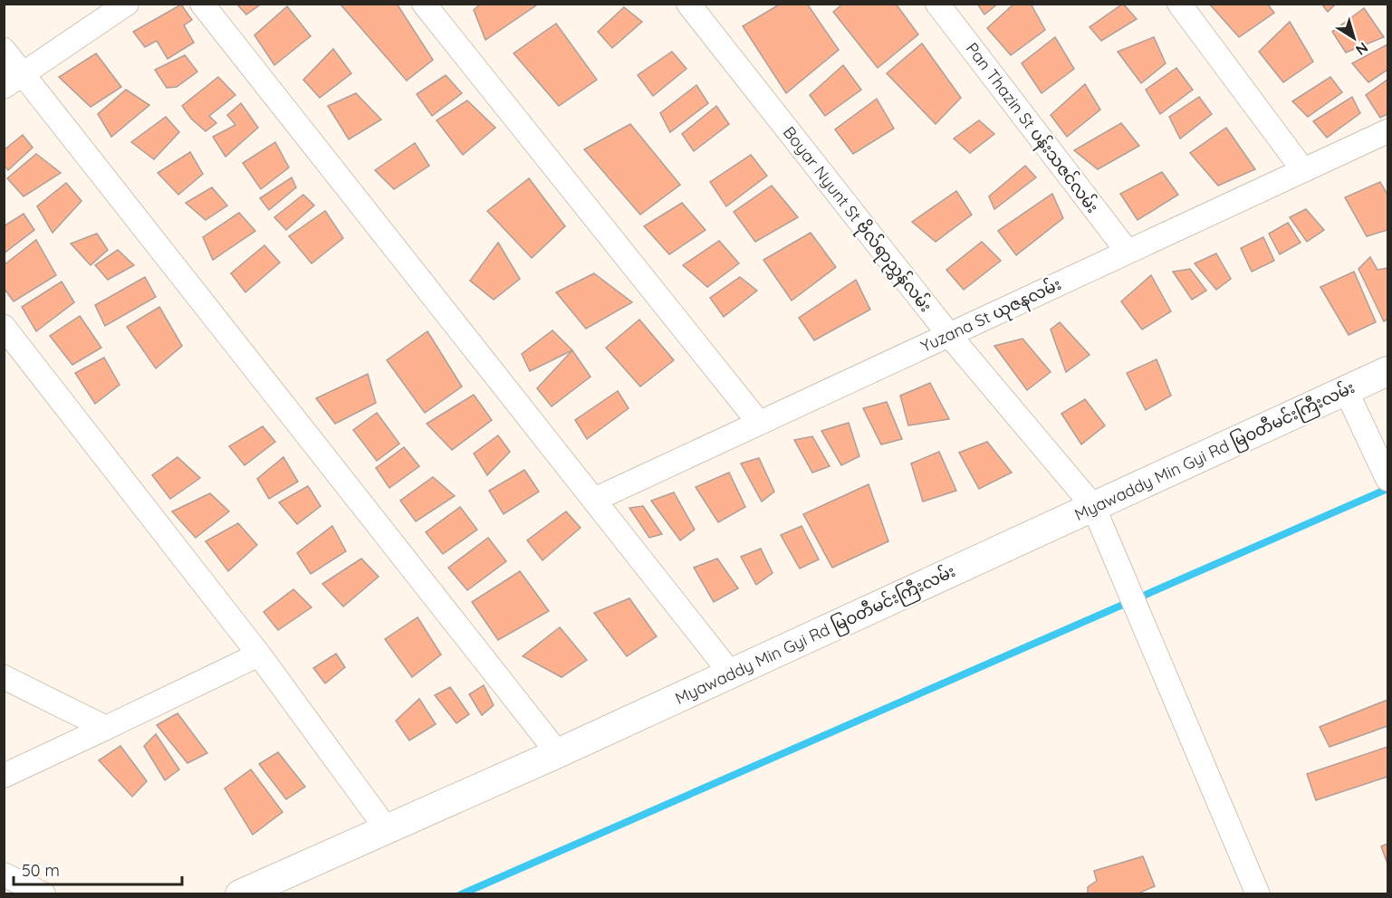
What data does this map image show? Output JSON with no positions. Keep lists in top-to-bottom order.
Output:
{
  "streets": {
    "main road": ["Myawaddy Min Gyi Rd မြဝတီမင်းကြီးလမ်း"],
    "street": ["Pan Thazin St ပန်းသဇင်လမ်း", "Boyar Nyunt St ဗိုလ်ရာညွှန်လမ်း", "Yuzana St ယုဇနလမ်း"]
  },
  "crossings": [
    ["Pan Thazin St ပန်းသဇင်လမ်း", "Yuzana St ယုဇနလမ်း"],
    ["Boyar Nyunt St ဗိုလ်ရာညွှန်လမ်း", "Yuzana St ယုဇနလမ်း"],
    ["Boyar Nyunt St ဗိုလ်ရာညွှန်လမ်း", "Myawaddy Min Gyi Rd မြဝတီမင်းကြီးလမ်း"]
  ],
  "scale_bar": "50 m",
  "north": "bottom right"
}
